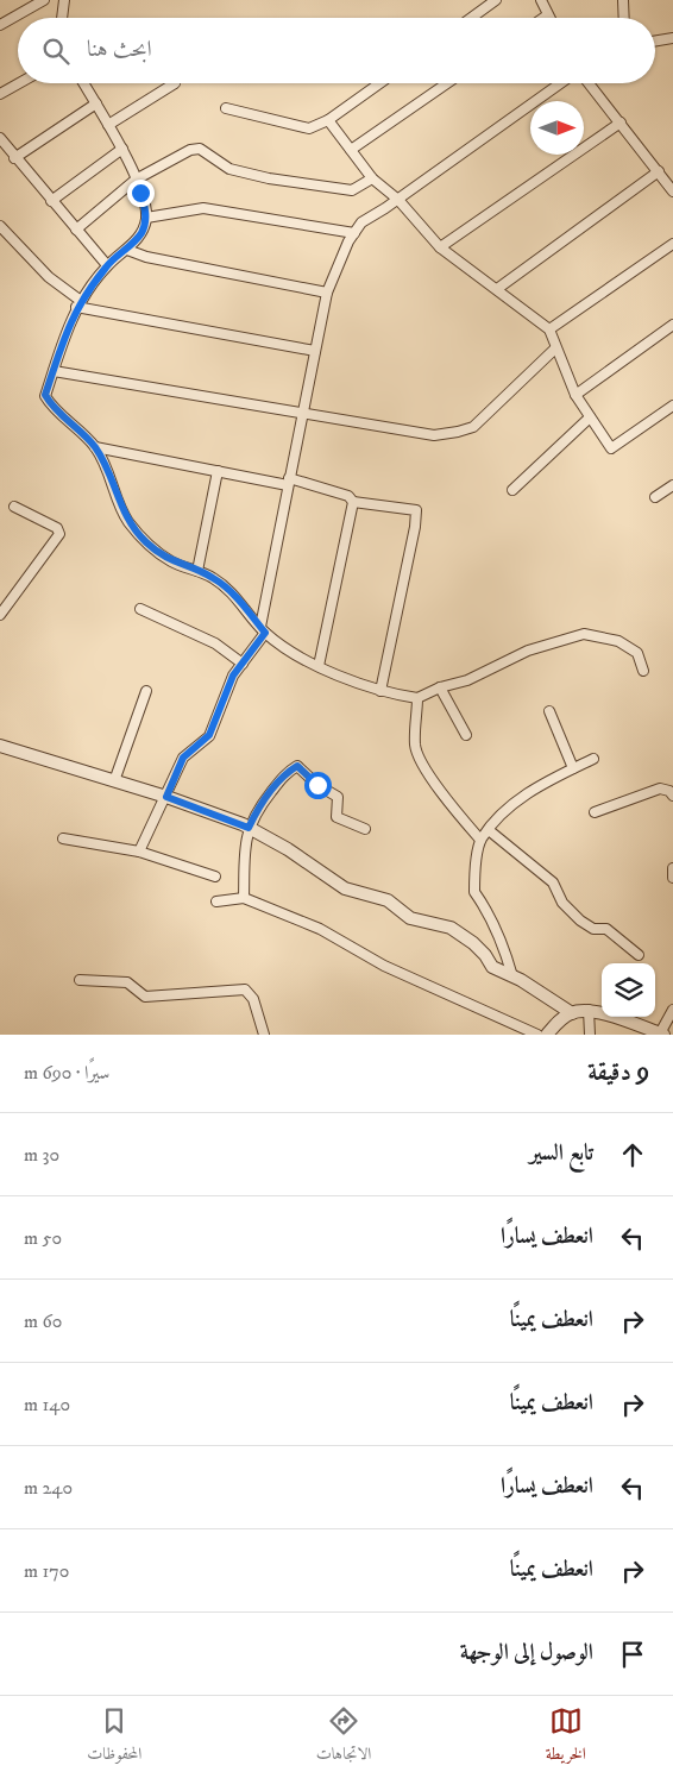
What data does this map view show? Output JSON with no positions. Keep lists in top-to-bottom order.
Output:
{
  "north": "right",
  "page": {
    "search": "ابحث هنا",
    "heading": ["9 دقيقة", "سيرًا · 690 m"],
    "list": [
      ["تابع السير", "30 m"],
      ["انعطف يسارًا", "50 m"],
      ["انعطف يمينًا", "60 m"],
      ["انعطف يمينًا", "140 m"],
      ["انعطف يسارًا", "240 m"],
      ["انعطف يمينًا", "170 m"],
      "الوصول إلى الوجهة"
    ],
    "nav": ["الخريطة", "الاتجاهات", "المحفوظات"]
  }
}
